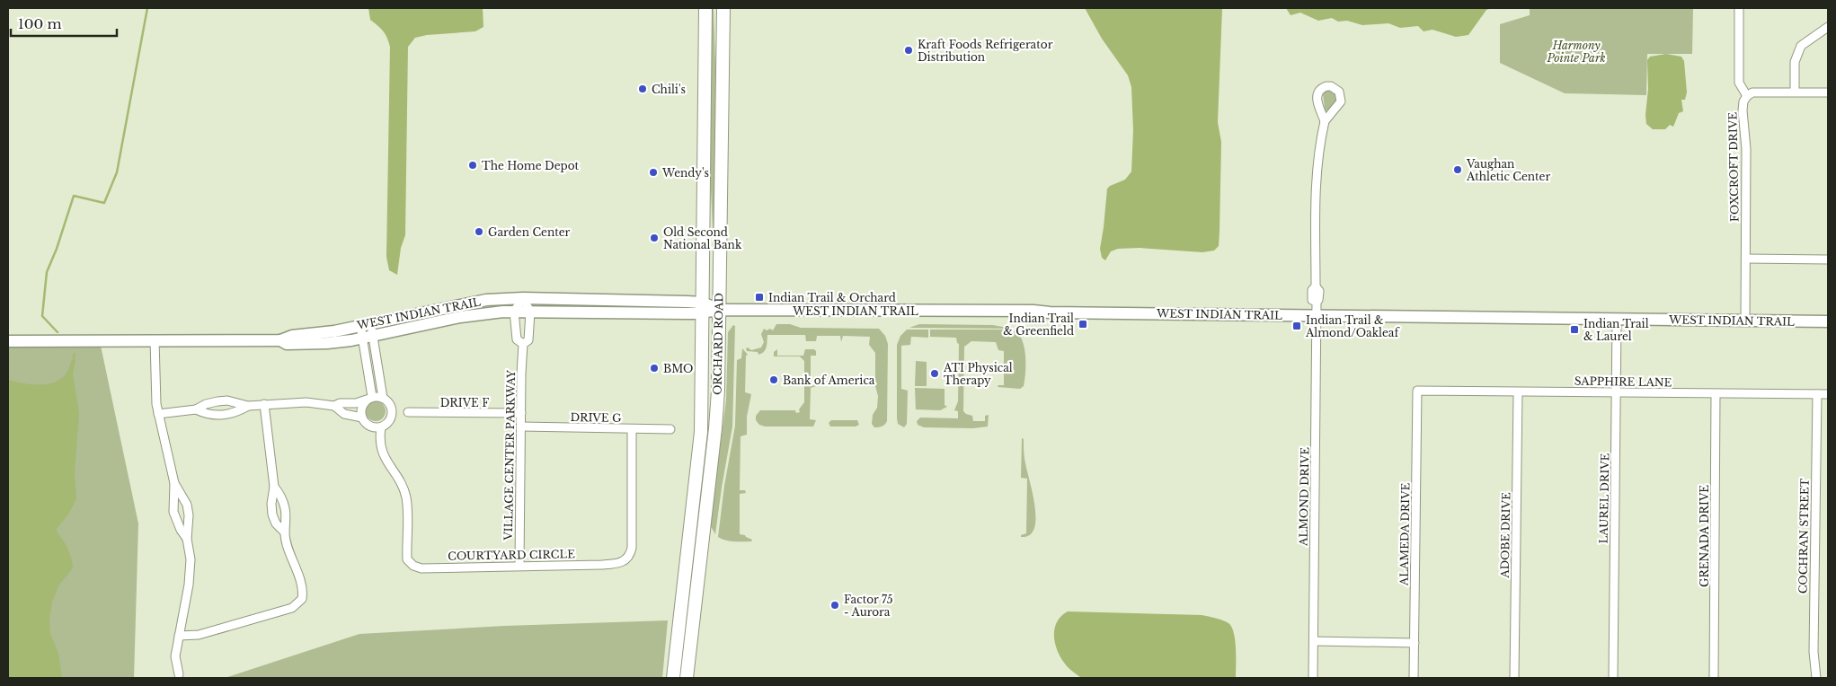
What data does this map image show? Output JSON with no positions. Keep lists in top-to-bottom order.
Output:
{
  "streets": {
    "main road": ["WEST INDIAN TRAIL", "ORCHARD ROAD"],
    "street": [
      "FOXCROFT DRIVE",
      "SAPPHIRE LANE",
      "DRIVE F",
      "DRIVE G",
      "VILLAGE CENTER PARKWAY",
      "ALMOND DRIVE",
      "LAUREL DRIVE",
      "ALAMEDA DRIVE",
      "ADOBE DRIVE",
      "GRENADA DRIVE",
      "COCHRAN STREET",
      "COURTYARD CIRCLE"
    ]
  },
  "crossings": [
    ["FOXCROFT DRIVE", "WEST INDIAN TRAIL"],
    ["WEST INDIAN TRAIL", "ORCHARD ROAD"],
    ["WEST INDIAN TRAIL", "VILLAGE CENTER PARKWAY"],
    ["WEST INDIAN TRAIL", "ALMOND DRIVE"],
    ["WEST INDIAN TRAIL", "LAUREL DRIVE"],
    ["SAPPHIRE LANE", "LAUREL DRIVE"],
    ["SAPPHIRE LANE", "ALAMEDA DRIVE"],
    ["SAPPHIRE LANE", "ADOBE DRIVE"],
    ["SAPPHIRE LANE", "GRENADA DRIVE"],
    ["SAPPHIRE LANE", "COCHRAN STREET"],
    ["DRIVE F", "VILLAGE CENTER PARKWAY"],
    ["DRIVE G", "VILLAGE CENTER PARKWAY"],
    ["DRIVE G", "COURTYARD CIRCLE"],
    ["VILLAGE CENTER PARKWAY", "COURTYARD CIRCLE"]
  ],
  "parks": ["Harmony Pointe Park"],
  "places": {
    "other": [
      "Kraft Foods Refrigerator Distribution",
      "Chili's",
      "The Home Depot",
      "Vaughan Athletic Center",
      "Wendy's",
      "Garden Center",
      "Old Second National Bank",
      "BMO",
      "ATI Physical Therapy",
      "Bank of America",
      "Factor 75 - Aurora"
    ],
    "transit": [
      "Indian Trail & Orchard",
      "Indian Trail & Greenfield",
      "Indian Trail & Almond/Oakleaf",
      "Indian Trail & Laurel"
    ]
  },
  "scale_bar": "100 m"
}
